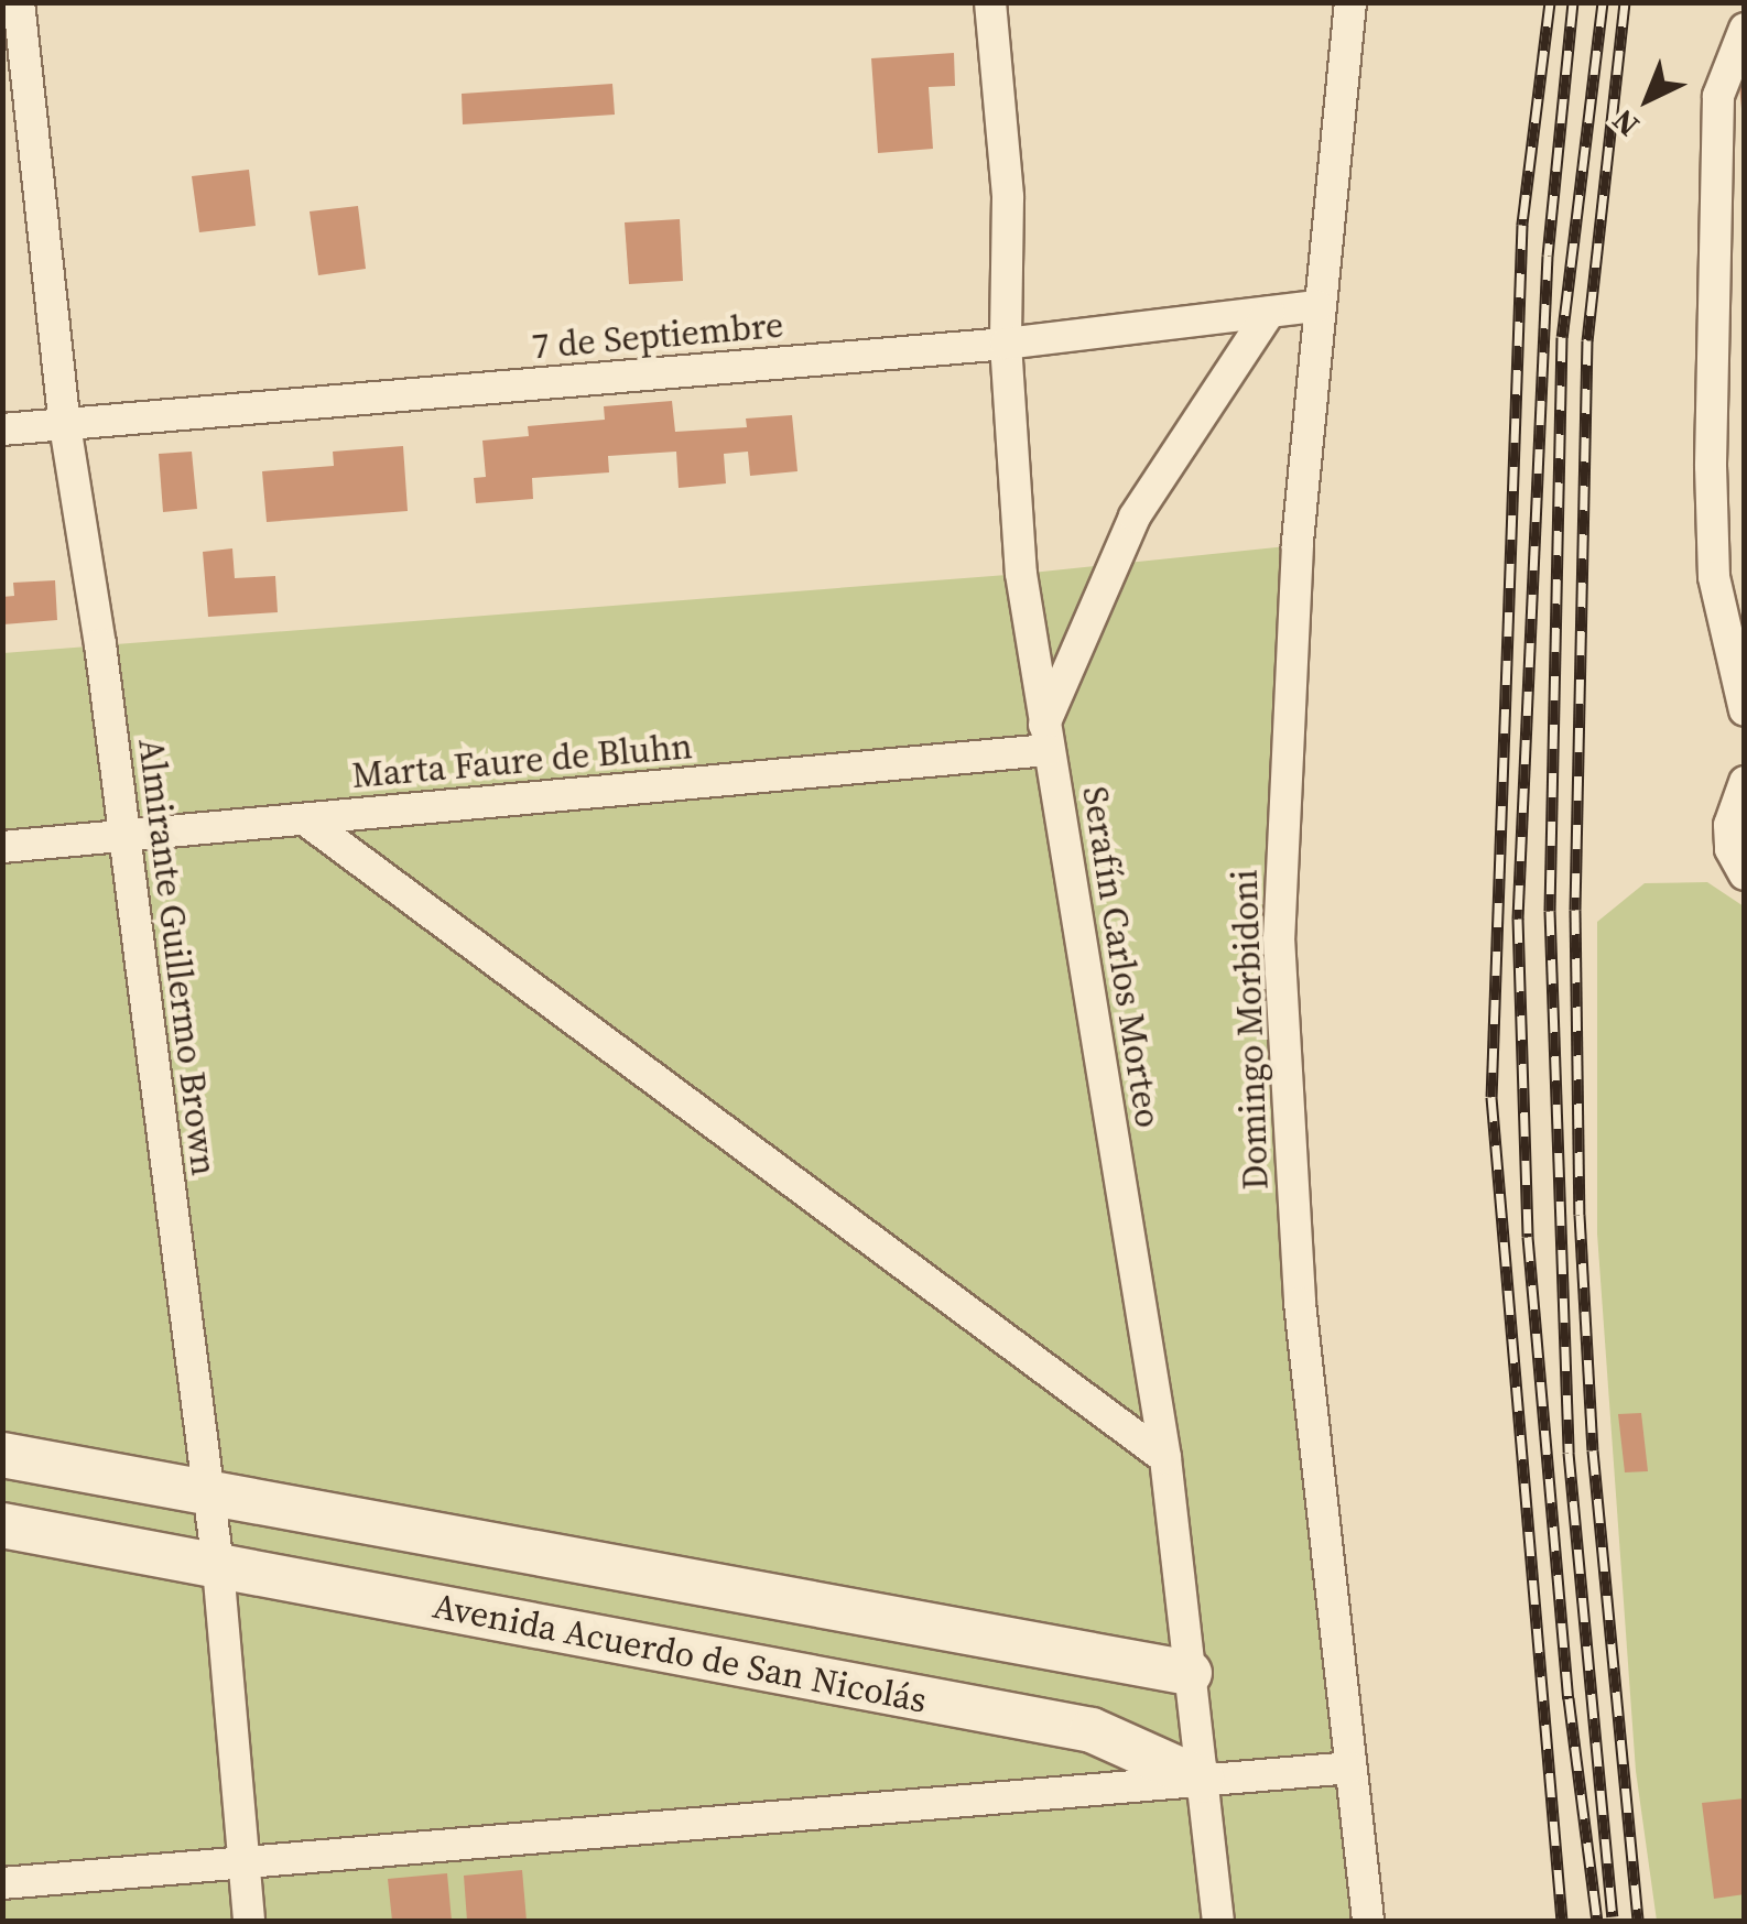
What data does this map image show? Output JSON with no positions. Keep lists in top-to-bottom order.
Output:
{
  "streets": {
    "street": [
      "7 de Septiembre",
      "Marta Faure de Bluhn",
      "Almirante Guillermo Brown",
      "Serafín Carlos Morteo",
      "Domingo Morbidoni",
      "Avenida Acuerdo de San Nicolás"
    ]
  },
  "crossings": [
    ["7 de Septiembre", "Almirante Guillermo Brown"],
    ["7 de Septiembre", "Serafín Carlos Morteo"],
    ["7 de Septiembre", "Domingo Morbidoni"],
    ["Marta Faure de Bluhn", "Almirante Guillermo Brown"],
    ["Marta Faure de Bluhn", "Serafín Carlos Morteo"],
    ["Almirante Guillermo Brown", "Avenida Acuerdo de San Nicolás"],
    ["Serafín Carlos Morteo", "Avenida Acuerdo de San Nicolás"],
    ["Domingo Morbidoni", "Avenida Acuerdo de San Nicolás"]
  ],
  "north": "bottom left"
}
